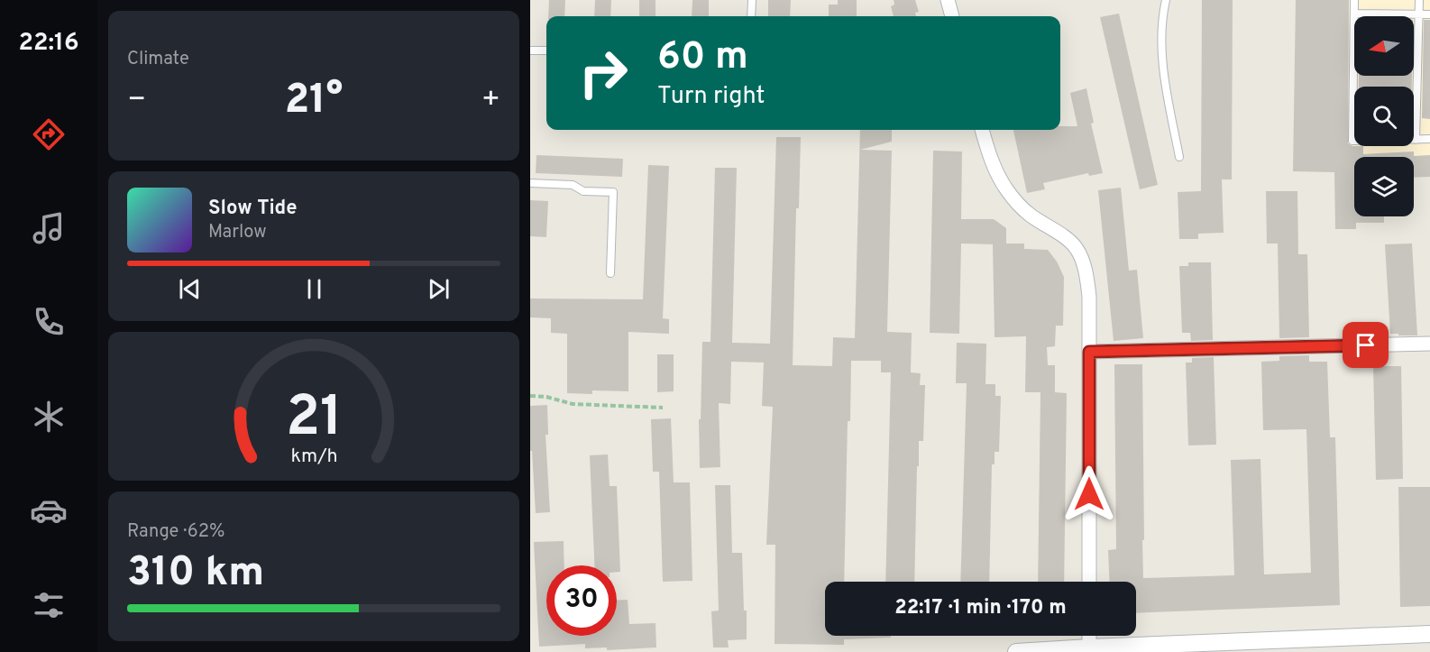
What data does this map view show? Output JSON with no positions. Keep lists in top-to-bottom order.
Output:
{
  "north": "left",
  "page": {
    "tabs": "22:16",
    "tile": [
      "Climate",
      ["Range · 62%", "310 km"]
    ],
    "turn": ["60 m", "Turn right"],
    "heat": ["−", "21°", "+"],
    "song": ["Slow Tide", "Marlow"],
    "limit": "30",
    "trip": "22:17 · 1 min · 170 m",
    "gauge": ["21", "km/h"]
  }
}
